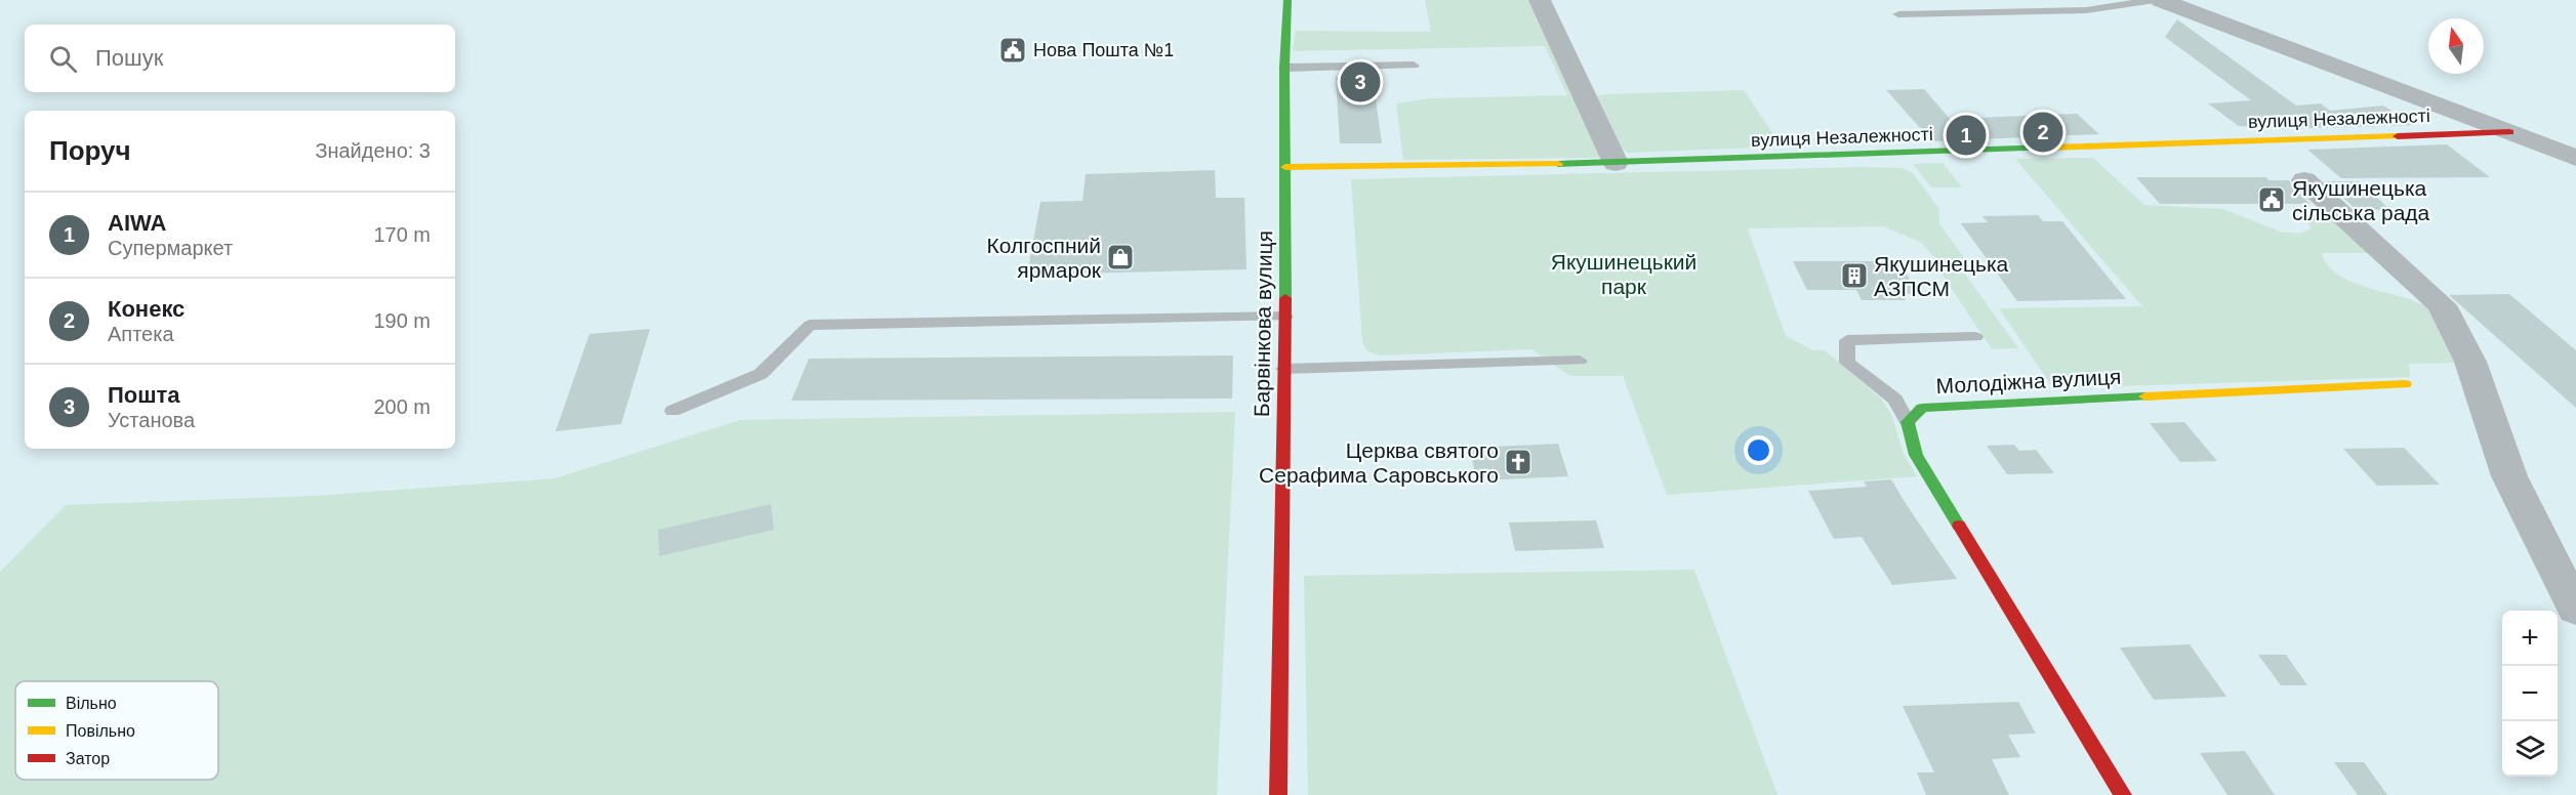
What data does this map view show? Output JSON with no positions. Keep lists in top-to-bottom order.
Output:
{
  "streets": {
    "street": ["вулиця Незалежності", "Барвінкова вулиця", "Молодіжна вулиця"]
  },
  "crossings": [
    ["вулиця Незалежності", "Барвінкова вулиця"]
  ],
  "parks": ["Якушинецький парк"],
  "places": {
    "public building": ["Нова Пошта №1", "Якушинецька сільська рада"],
    "shop": ["Колгоспний ярмарок"],
    "building": ["Якушинецька АЗПСМ"],
    "church": ["Церква святого Серафима Саровського"]
  },
  "legend": ["Вільно", "Повільно", "Затор"],
  "north": "top",
  "page": {
    "search": "Пошук",
    "pins": ["3", "2", "1"],
    "heading": ["Поруч", "Знайдено: 3"],
    "list": [
      {
        "mark": "1",
        "name": "AIWA",
        "note": "Супермаркет",
        "value": "170 m"
      },
      {
        "mark": "2",
        "name": "Конекс",
        "note": "Аптека",
        "value": "190 m"
      },
      {
        "mark": "3",
        "name": "Пошта",
        "note": "Установа",
        "value": "200 m"
      }
    ],
    "map_buttons": ["+", "−"]
  }
}
